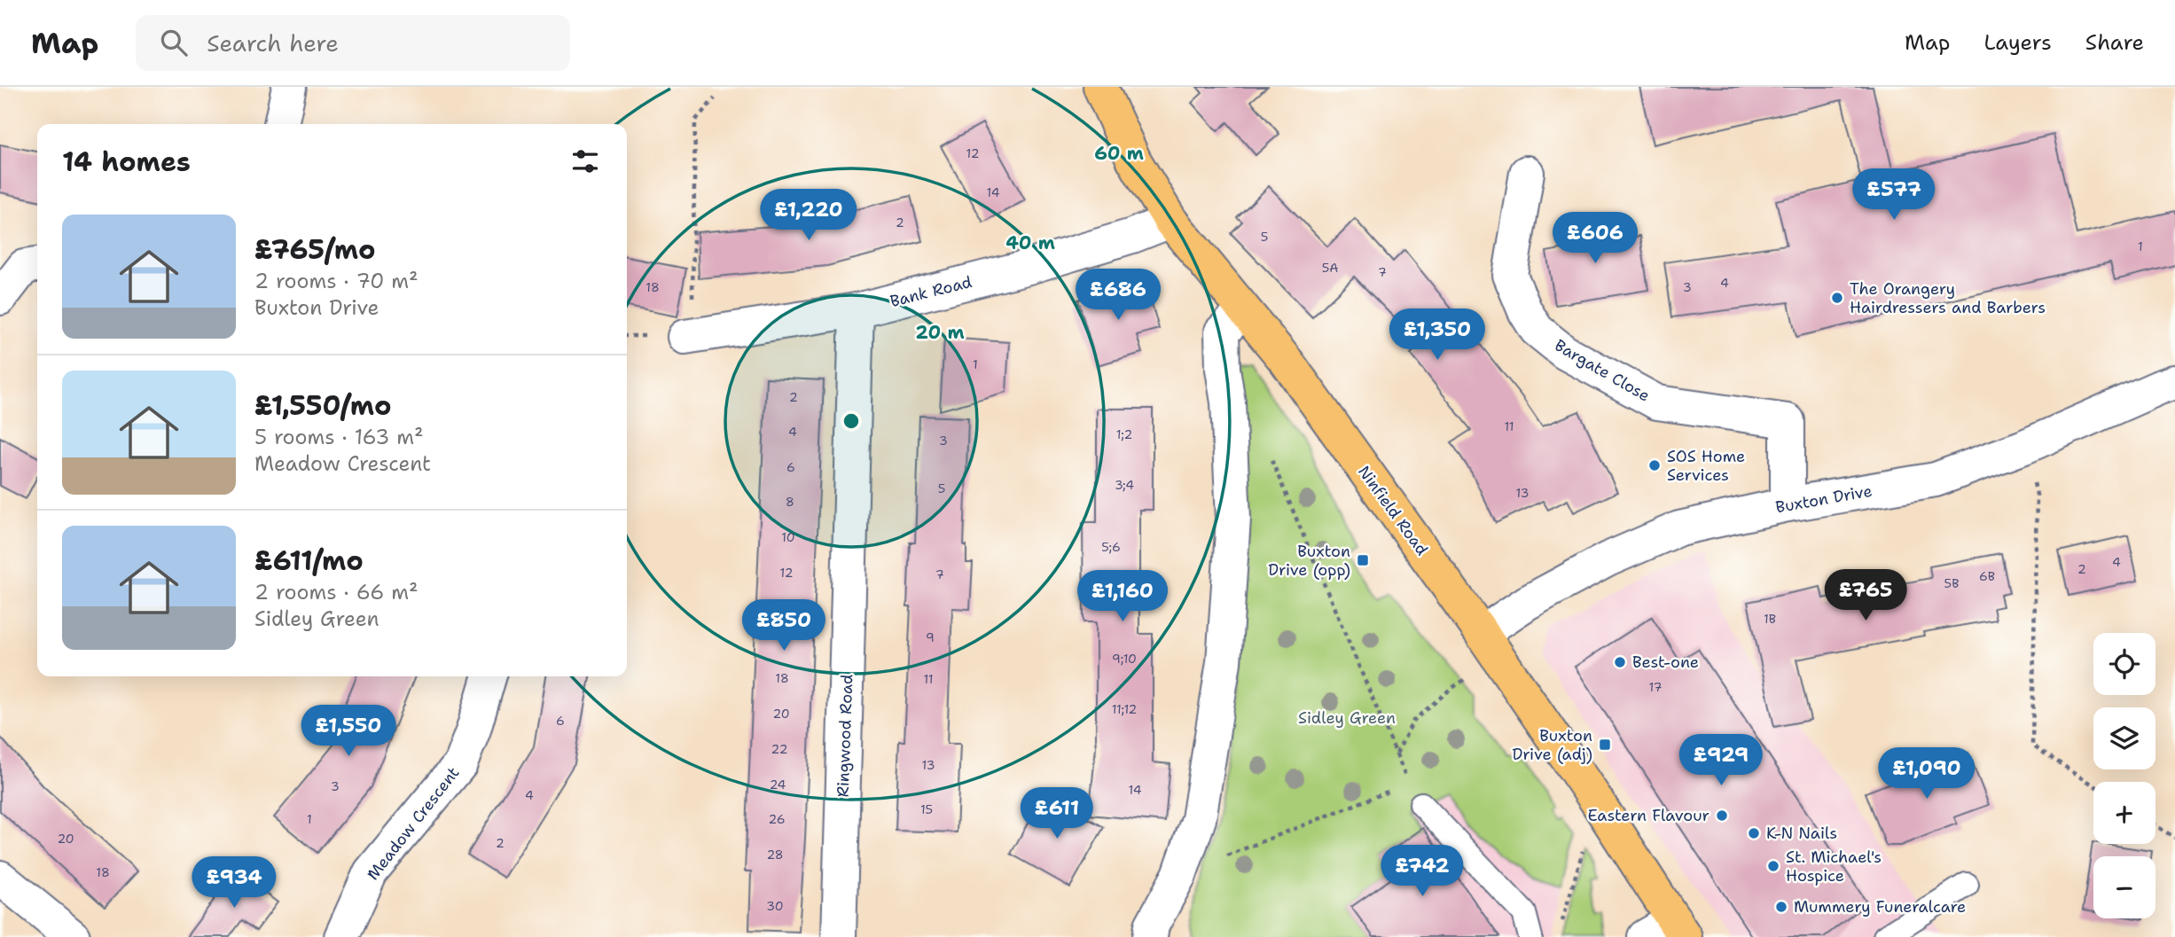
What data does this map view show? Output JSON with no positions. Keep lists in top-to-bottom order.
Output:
{
  "streets": {
    "main road": ["Ninfield Road"],
    "street": [
      "Bank Road",
      "Bargate Close",
      "Buxton Drive",
      "Ringwood Road",
      "Meadow Crescent"
    ]
  },
  "crossings": [
    ["Bank Road", "Ninfield Road"],
    ["Bank Road", "Ringwood Road"],
    ["Bargate Close", "Buxton Drive"],
    ["Buxton Drive", "Ninfield Road"]
  ],
  "parks": ["Sidley Green"],
  "places": {
    "other": [
      "The Orangery Hairdressers and Barbers",
      "SOS Home Services",
      "Best-one",
      "Eastern Flavour",
      "K-N Nails",
      "St. Michael's Hospice",
      "Mummery Funeralcare"
    ],
    "transit": ["Buxton Drive (opp)", "Buxton Drive (adj)"]
  },
  "house_numbers": [
    "12",
    "14",
    "2",
    "5",
    "1",
    "5A",
    "7",
    "4",
    "18",
    "3",
    "1",
    "2",
    "11",
    "4",
    "1;2",
    "3",
    "6",
    "3;4",
    "5",
    "13",
    "8",
    "10",
    "5;6",
    "4",
    "2",
    "12",
    "7",
    "6B",
    "5B",
    "1B",
    "9",
    "9;10",
    "18",
    "11",
    "17",
    "11;12",
    "20",
    "6",
    "22",
    "13",
    "24",
    "3",
    "14",
    "4",
    "15",
    "1",
    "26",
    "20",
    "2",
    "28",
    "18",
    "30"
  ],
  "page": {
    "header": "Map",
    "search": "Search here",
    "nav": ["Map", "Layers", "Share"],
    "heading": "14 homes",
    "price": [
      "£577",
      "£1,220",
      "£606",
      "£686",
      "£1,350",
      "£765",
      "£1,160",
      "£850",
      "£1,550",
      "£929",
      "£1,090",
      "£611",
      "£742",
      "£934"
    ],
    "list": [
      {
        "name": "£765/mo",
        "note": "2 rooms · 70 m² · Buxton Drive"
      },
      {
        "name": "£1,550/mo",
        "note": "5 rooms · 163 m² · Meadow Crescent"
      },
      {
        "name": "£611/mo",
        "note": "2 rooms · 66 m² · Sidley Green"
      }
    ],
    "map_buttons": ["+", "−"]
  },
  "rings": ["60 m", "40 m", "20 m"]
}
